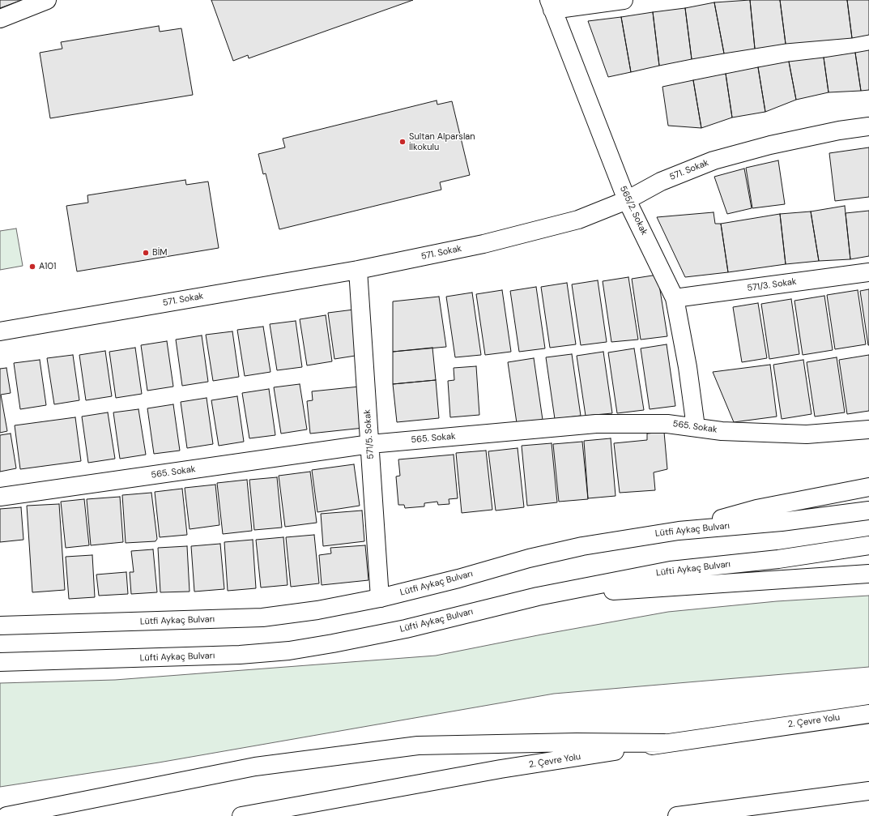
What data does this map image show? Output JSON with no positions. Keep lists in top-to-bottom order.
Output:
{
  "streets": {
    "main road": [
      "571. Sokak",
      "565/2. Sokak",
      "571/3. Sokak",
      "565. Sokak",
      "571/5. Sokak",
      "Lütfi Aykaç Bulvarı",
      "Lüfti Aykaç Bulvarı",
      "2. Çevre Yolu"
    ]
  },
  "crossings": [
    ["571. Sokak", "565/2. Sokak"],
    ["571. Sokak", "571/5. Sokak"],
    ["565/2. Sokak", "571/3. Sokak"],
    ["565/2. Sokak", "565. Sokak"],
    ["565. Sokak", "571/5. Sokak"],
    ["571/5. Sokak", "Lütfi Aykaç Bulvarı"]
  ],
  "places": ["Sultan Alparslan İlkokulu", "BİM", "A101"]
}
